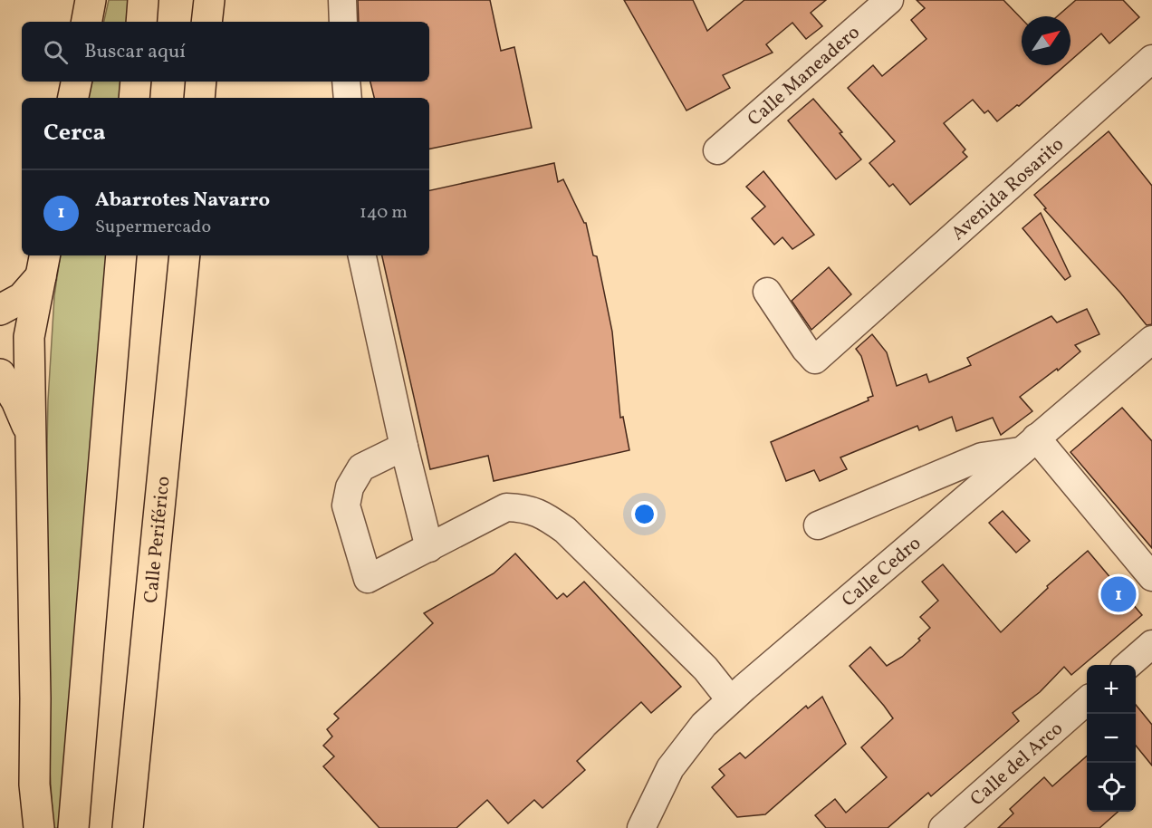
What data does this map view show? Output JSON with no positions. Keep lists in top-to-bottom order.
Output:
{
  "streets": {
    "highway": ["Calle Periférico"],
    "street": [
      "Calle Maneadero",
      "Avenida Rosarito",
      "Calle Cedro",
      "Calle del Arco"
    ]
  },
  "north": "top right",
  "page": {
    "search": "Buscar aquí",
    "heading": "Cerca",
    "list": [
      {
        "mark": "1",
        "name": "Abarrotes Navarro",
        "note": "Supermercado",
        "value": "140 m"
      }
    ],
    "pins": "1",
    "map_buttons": ["+", "−"]
  }
}
